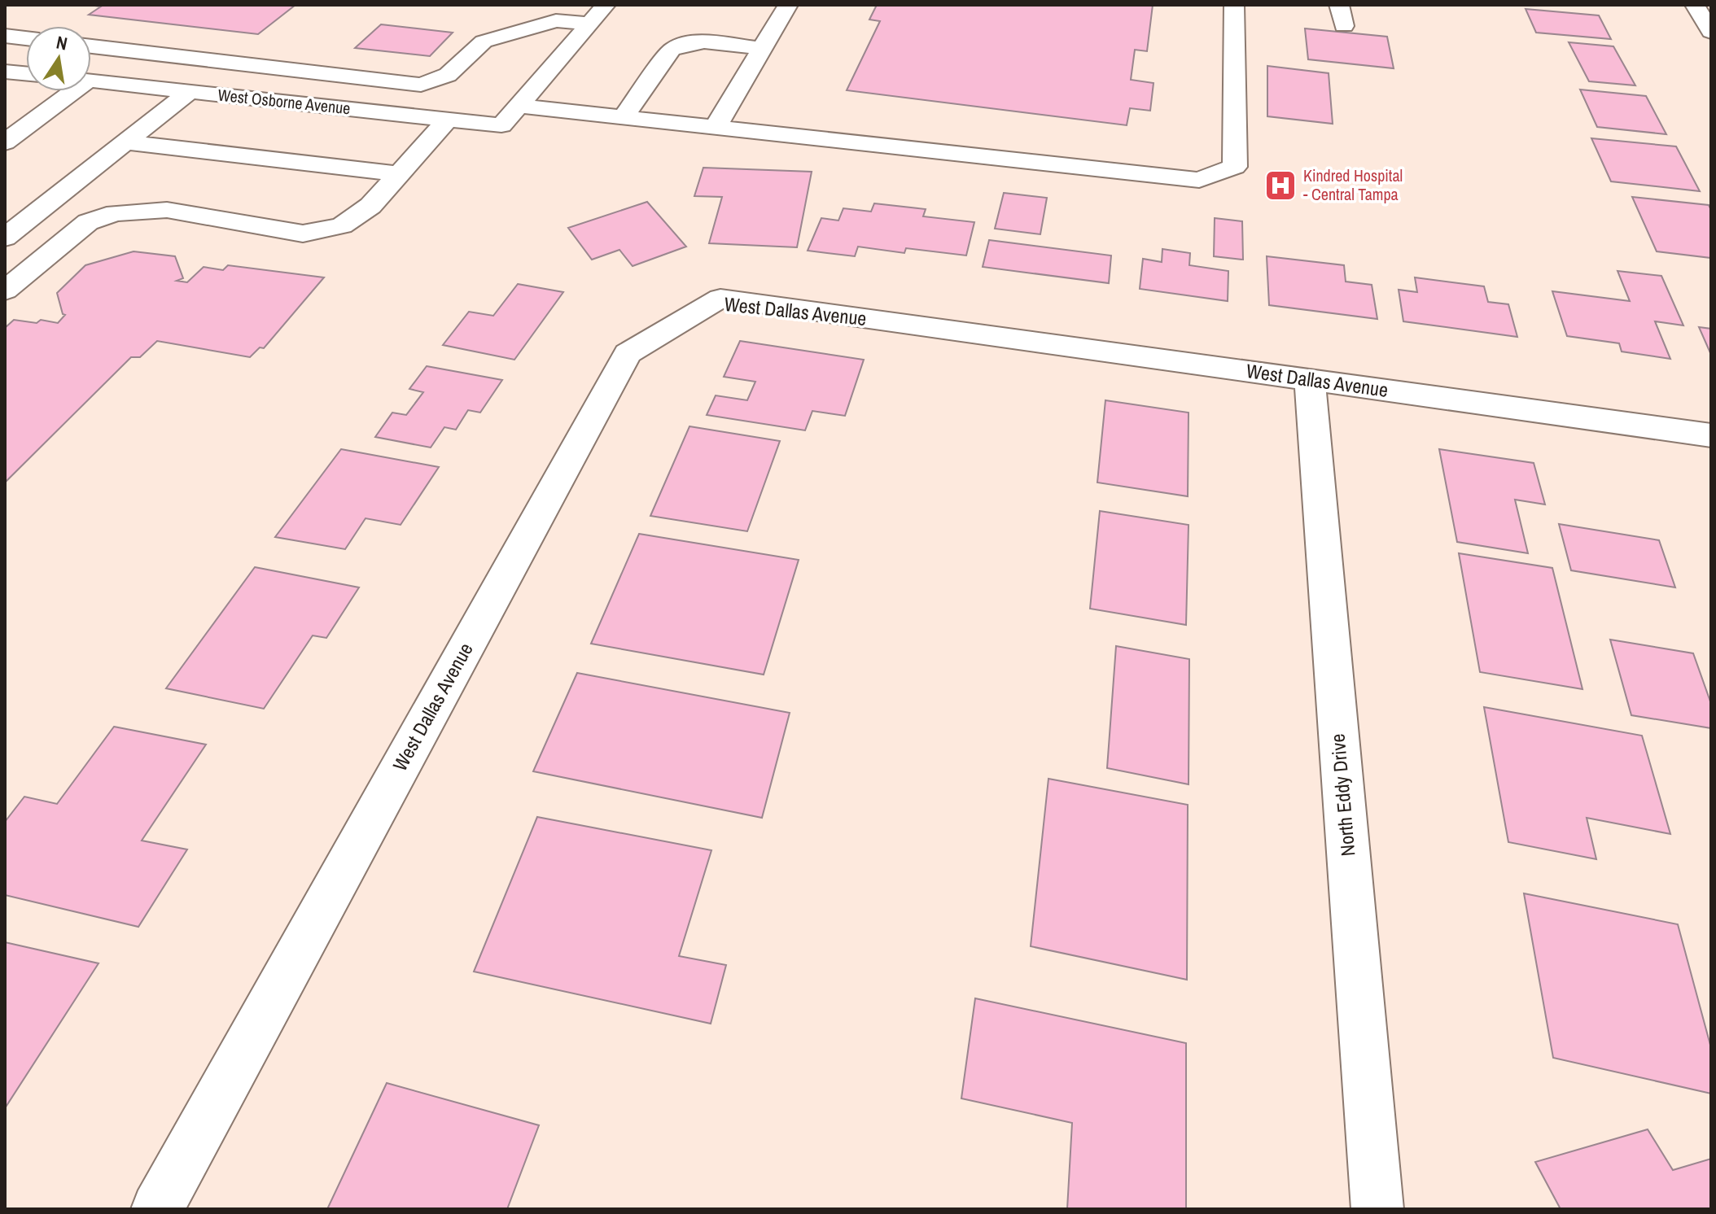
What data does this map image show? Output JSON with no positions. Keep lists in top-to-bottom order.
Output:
{
  "streets": {
    "street": ["West Osborne Avenue", "West Dallas Avenue", "North Eddy Drive"]
  },
  "crossings": [
    ["West Dallas Avenue", "North Eddy Drive"]
  ],
  "places": {
    "hospital": ["Kindred Hospital - Central Tampa"]
  },
  "north": "top"
}
